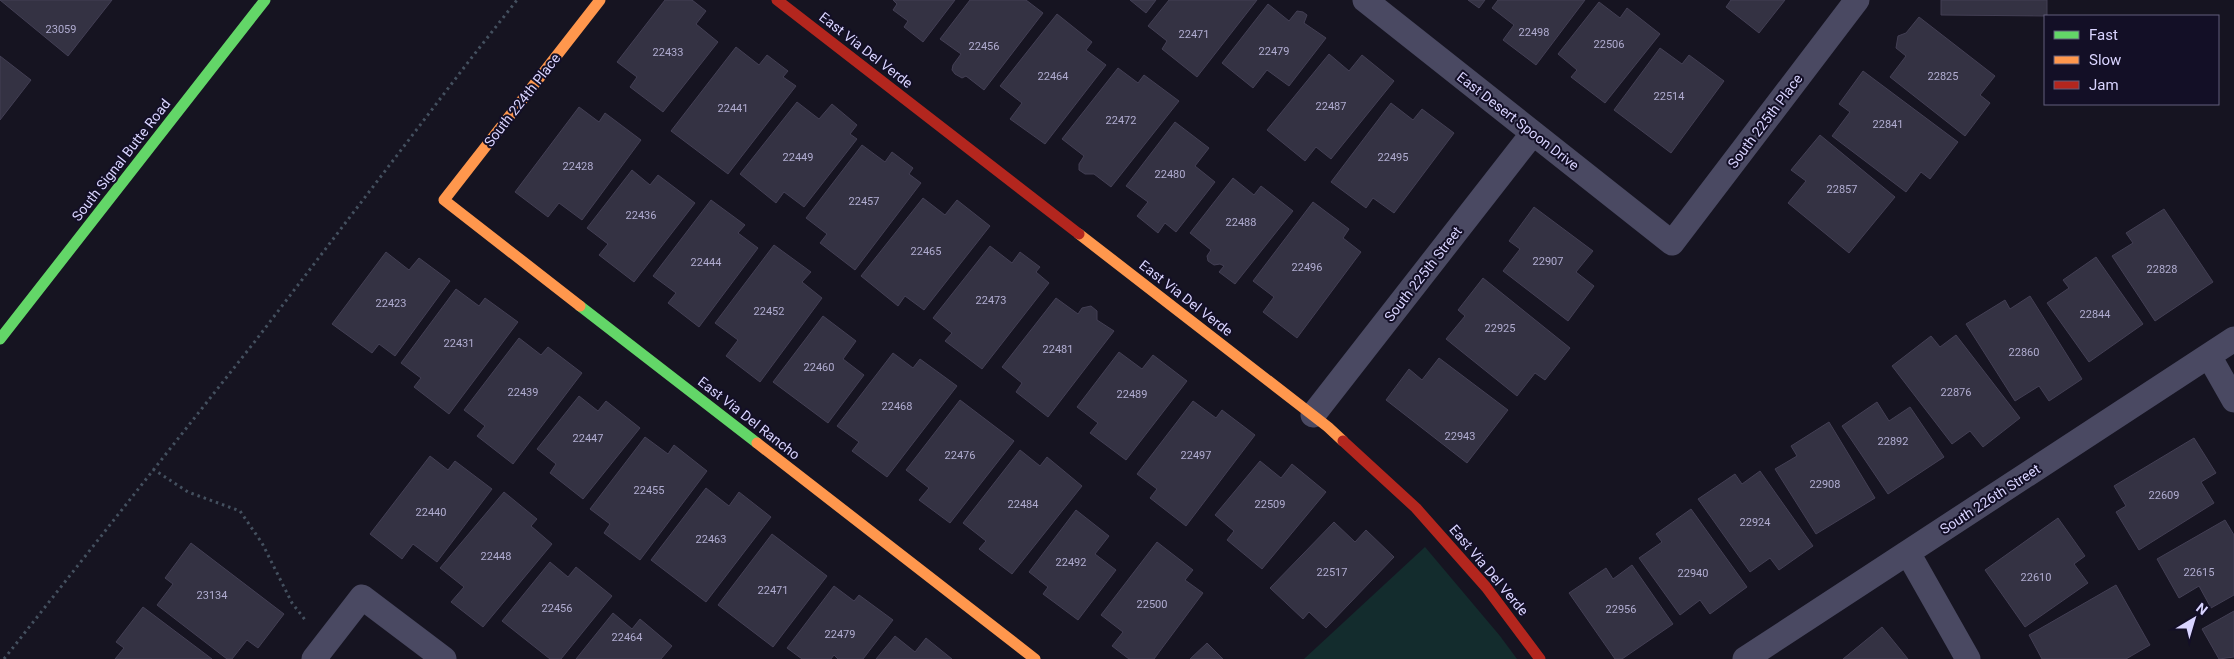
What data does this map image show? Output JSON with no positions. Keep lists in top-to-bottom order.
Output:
{
  "streets": {
    "street": [
      "East Via Del Verde",
      "South 224th Place",
      "East Desert Spoon Drive",
      "South 225th Place",
      "South Signal Butte Road",
      "South 225th Street",
      "East Via Del Rancho",
      "South 226th Street"
    ]
  },
  "crossings": [
    ["East Via Del Verde", "South 225th Street"],
    ["South 224th Place", "East Via Del Rancho"],
    ["East Desert Spoon Drive", "South 225th Place"],
    ["East Desert Spoon Drive", "South 225th Street"]
  ],
  "house_numbers": [
    "23059",
    "22498",
    "22471",
    "22506",
    "22456",
    "22479",
    "22433",
    "22464",
    "22825",
    "22514",
    "22487",
    "22441",
    "22472",
    "22841",
    "22449",
    "22495",
    "22428",
    "22480",
    "22857",
    "22457",
    "22436",
    "22488",
    "22465",
    "22907",
    "22444",
    "22496",
    "22828",
    "22473",
    "22423",
    "22452",
    "22844",
    "22925",
    "22431",
    "22481",
    "22860",
    "22460",
    "22439",
    "22876",
    "22489",
    "22468",
    "22943",
    "22447",
    "22892",
    "22476",
    "22497",
    "22908",
    "22455",
    "22609",
    "22484",
    "22509",
    "22440",
    "22924",
    "22463",
    "22448",
    "22492",
    "22517",
    "22615",
    "22940",
    "22610",
    "22471",
    "23134",
    "22500",
    "22456",
    "22956",
    "22479",
    "22464"
  ],
  "legend": ["Fast", "Slow", "Jam"],
  "north": "top right"
}
